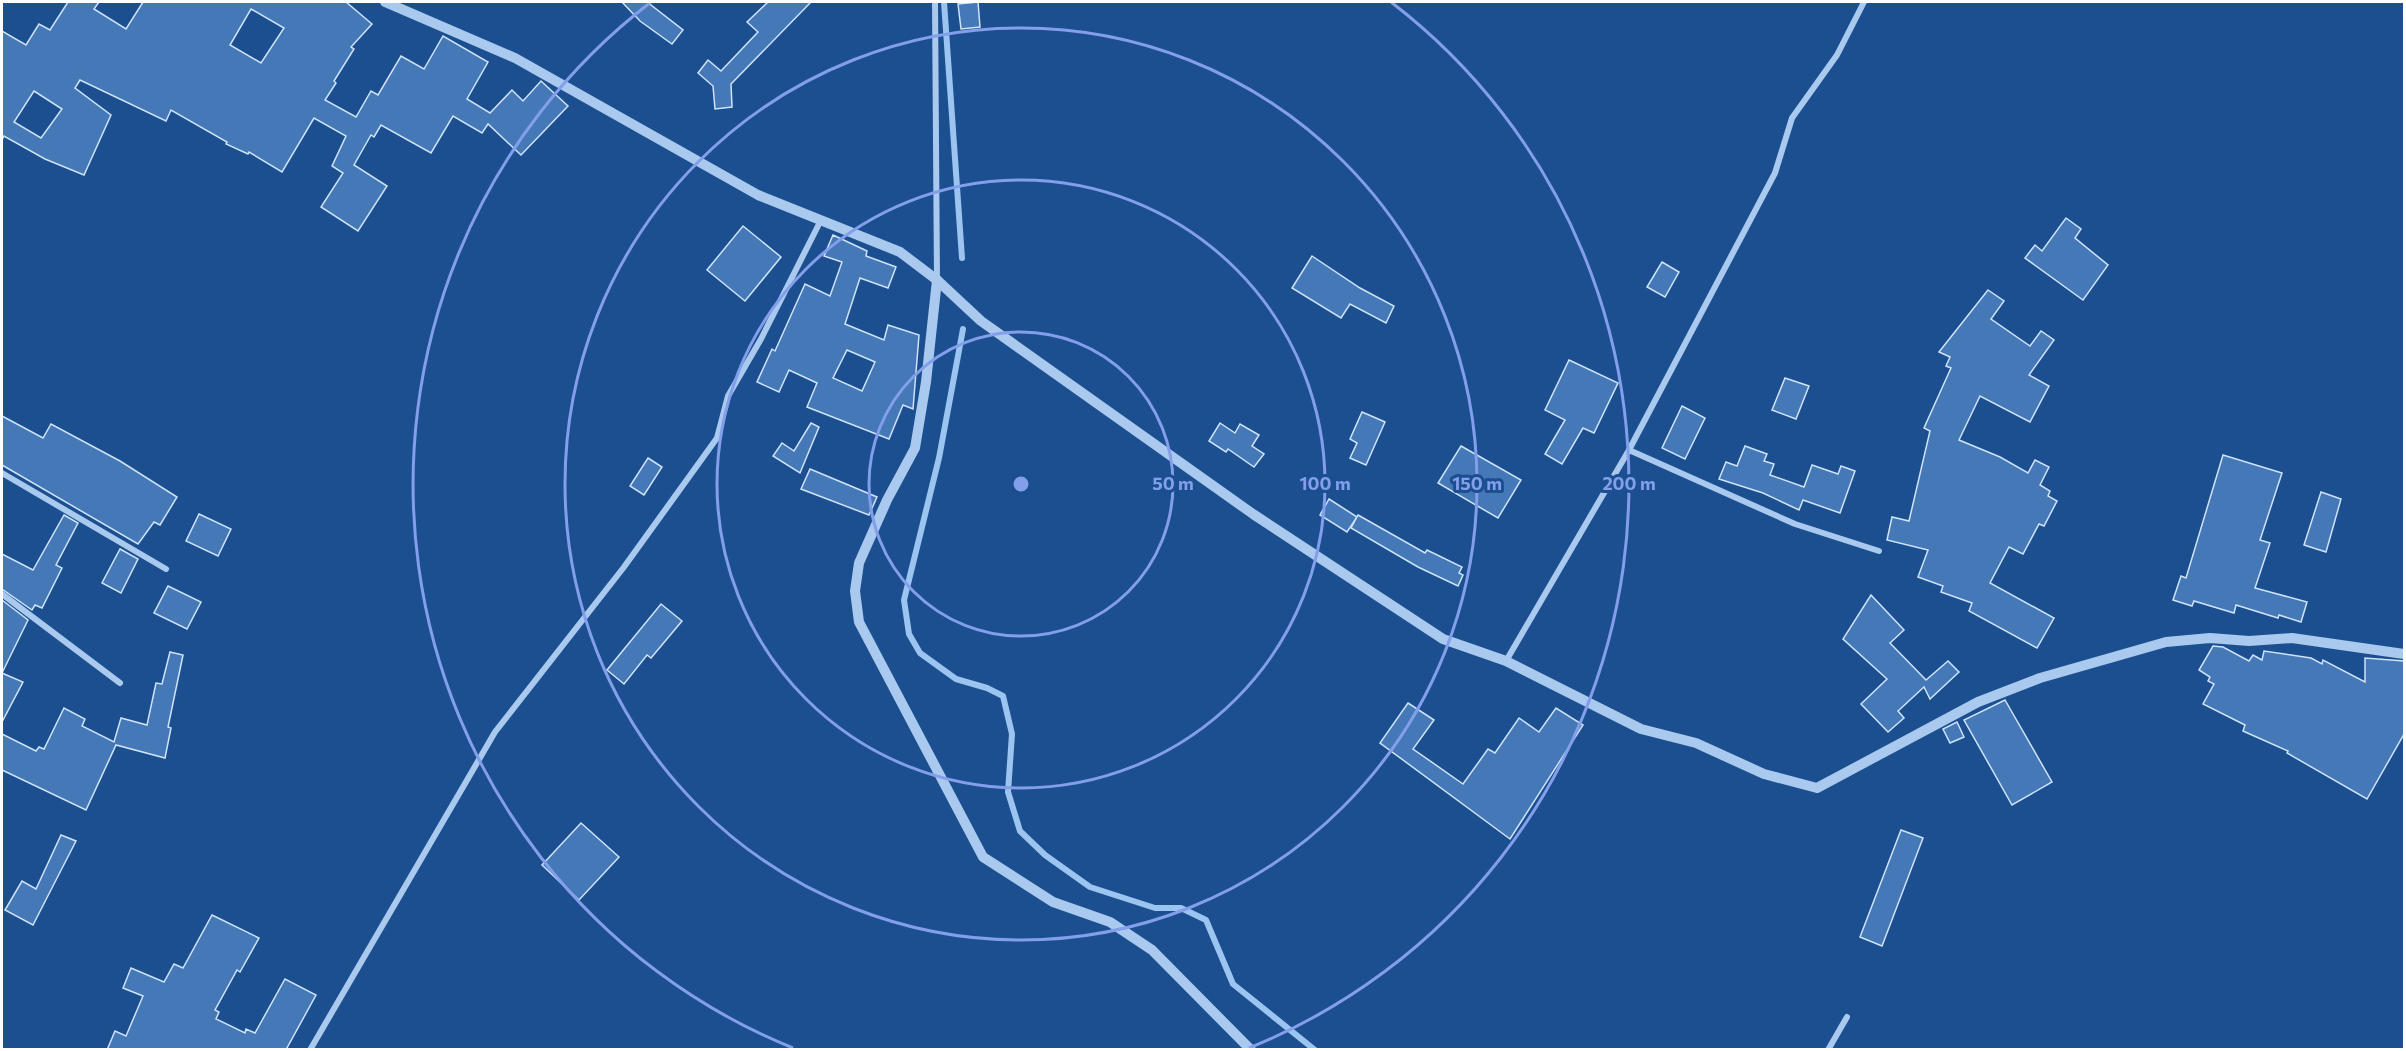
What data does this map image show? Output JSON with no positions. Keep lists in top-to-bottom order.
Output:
{
  "rings": [
    "50 m",
    "100 m",
    "150 m",
    "200 m"
  ]
}
